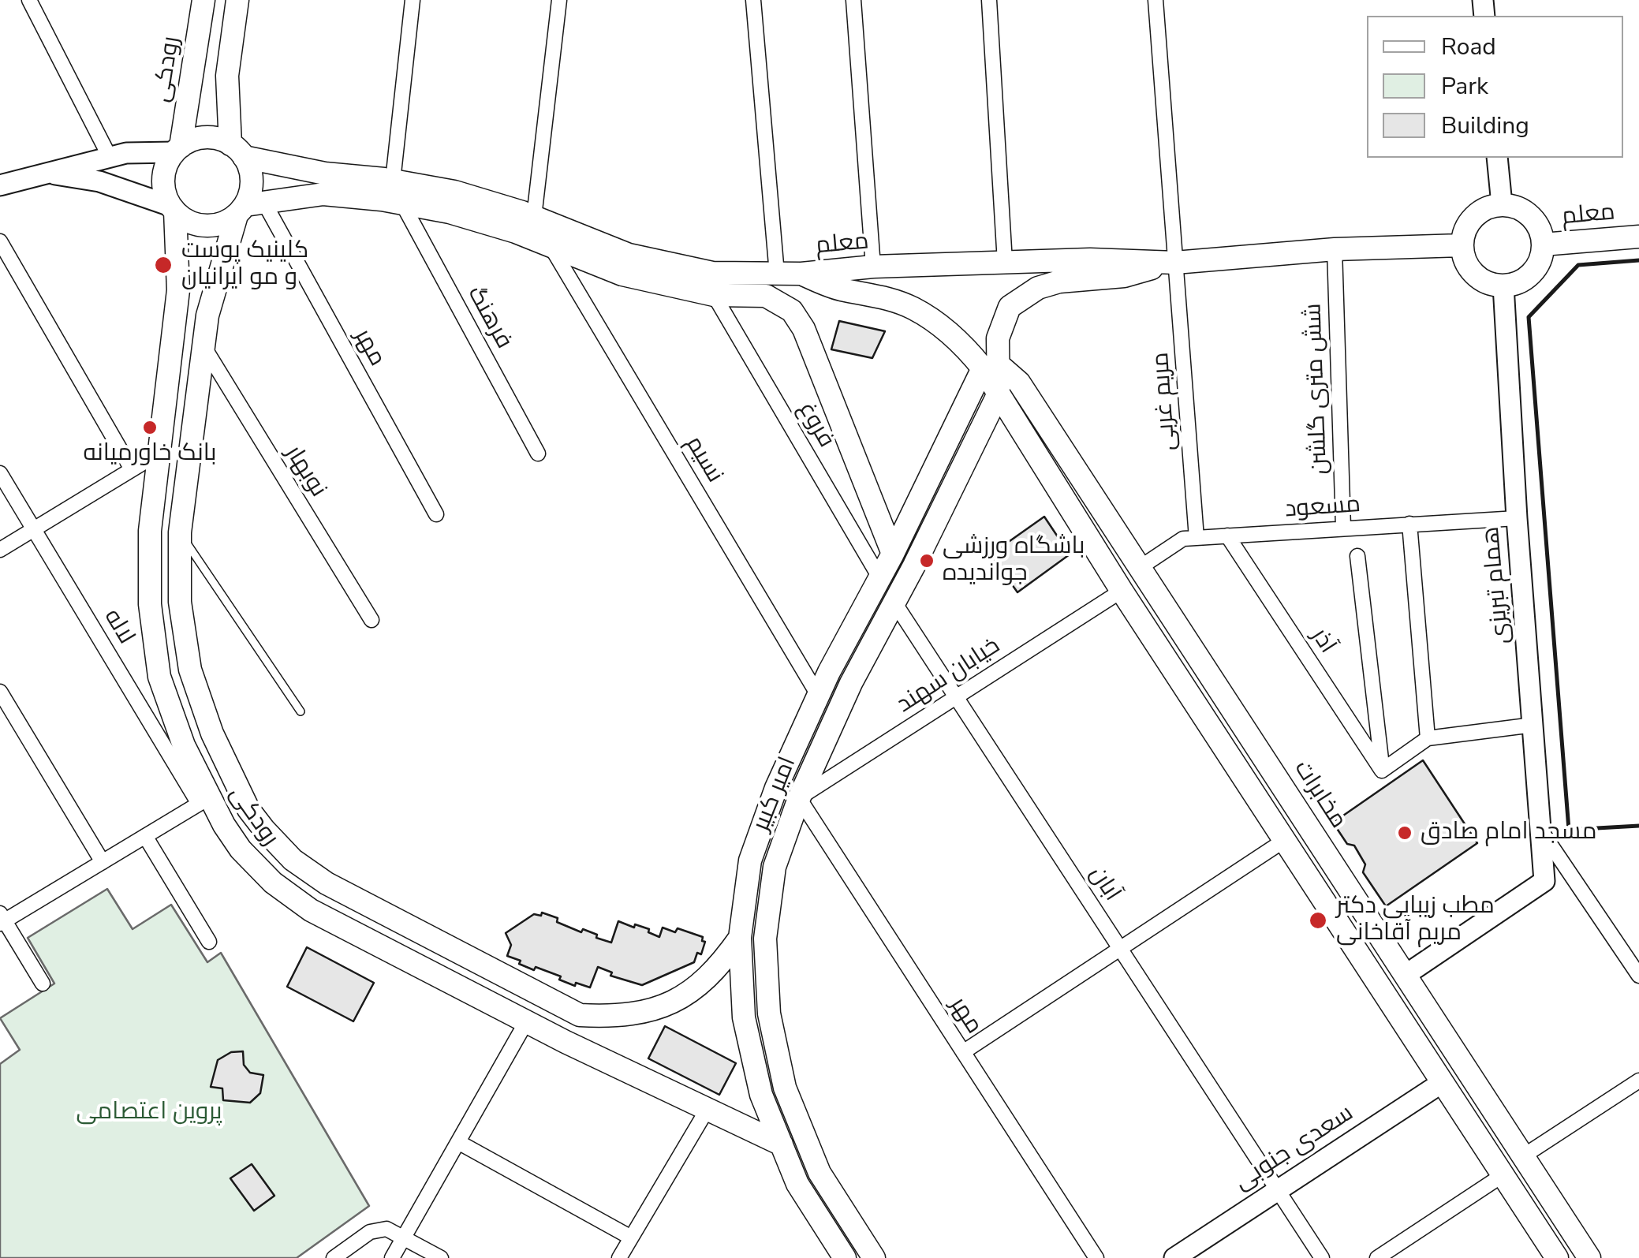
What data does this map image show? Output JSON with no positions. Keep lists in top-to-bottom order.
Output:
{
  "streets": {
    "main road": [
      "رودکی",
      "معلم",
      "امیر کبیر",
      "مخابرات",
      "رودکى"
    ],
    "street": [
      "فرهنگ",
      "مهر",
      "شش متری گلشن",
      "مریم غربی",
      "فروغ",
      "نسیم",
      "نوبهار",
      "مسعود",
      "همام تبریزی",
      "لاله",
      "آذر",
      "خیابان سهند",
      "آبان",
      "سعدى جنوبی"
    ]
  },
  "crossings": [
    ["رودکی", "معلم"],
    ["رودکی", "مهر"],
    ["رودکی", "رودکى"],
    ["معلم", "مهر"],
    ["معلم", "شش متری گلشن"],
    ["معلم", "مریم غربی"],
    ["معلم", "همام تبریزی"],
    ["معلم", "رودکى"],
    ["مهر", "خیابان سهند"],
    ["مهر", "امیر کبیر"],
    ["مهر", "رودکى"],
    ["شش متری گلشن", "مسعود"],
    ["مریم غربی", "مسعود"],
    ["فروغ", "امیر کبیر"],
    ["نسیم", "امیر کبیر"],
    ["نوبهار", "رودکى"],
    ["مسعود", "همام تبریزی"],
    ["مسعود", "آذر"],
    ["مسعود", "مخابرات"],
    ["همام تبریزی", "مخابرات"],
    ["لاله", "رودکى"],
    ["خیابان سهند", "امیر کبیر"],
    ["خیابان سهند", "آبان"],
    ["امیر کبیر", "مخابرات"],
    ["امیر کبیر", "رودکى"],
    ["امیر کبیر", "آبان"],
    ["آبان", "سعدى جنوبی"]
  ],
  "parks": ["پروین اعتصامى"],
  "places": [
    "کلینیک پوست و مو ایرانیان",
    "بانک خاورمیانه",
    "باشگاه ورزشی جواندیده",
    "مسجد امام صادق",
    "مطب زیبایی دکتر مریم آقاخانی"
  ],
  "legend": ["Road", "Park", "Building"]
}
